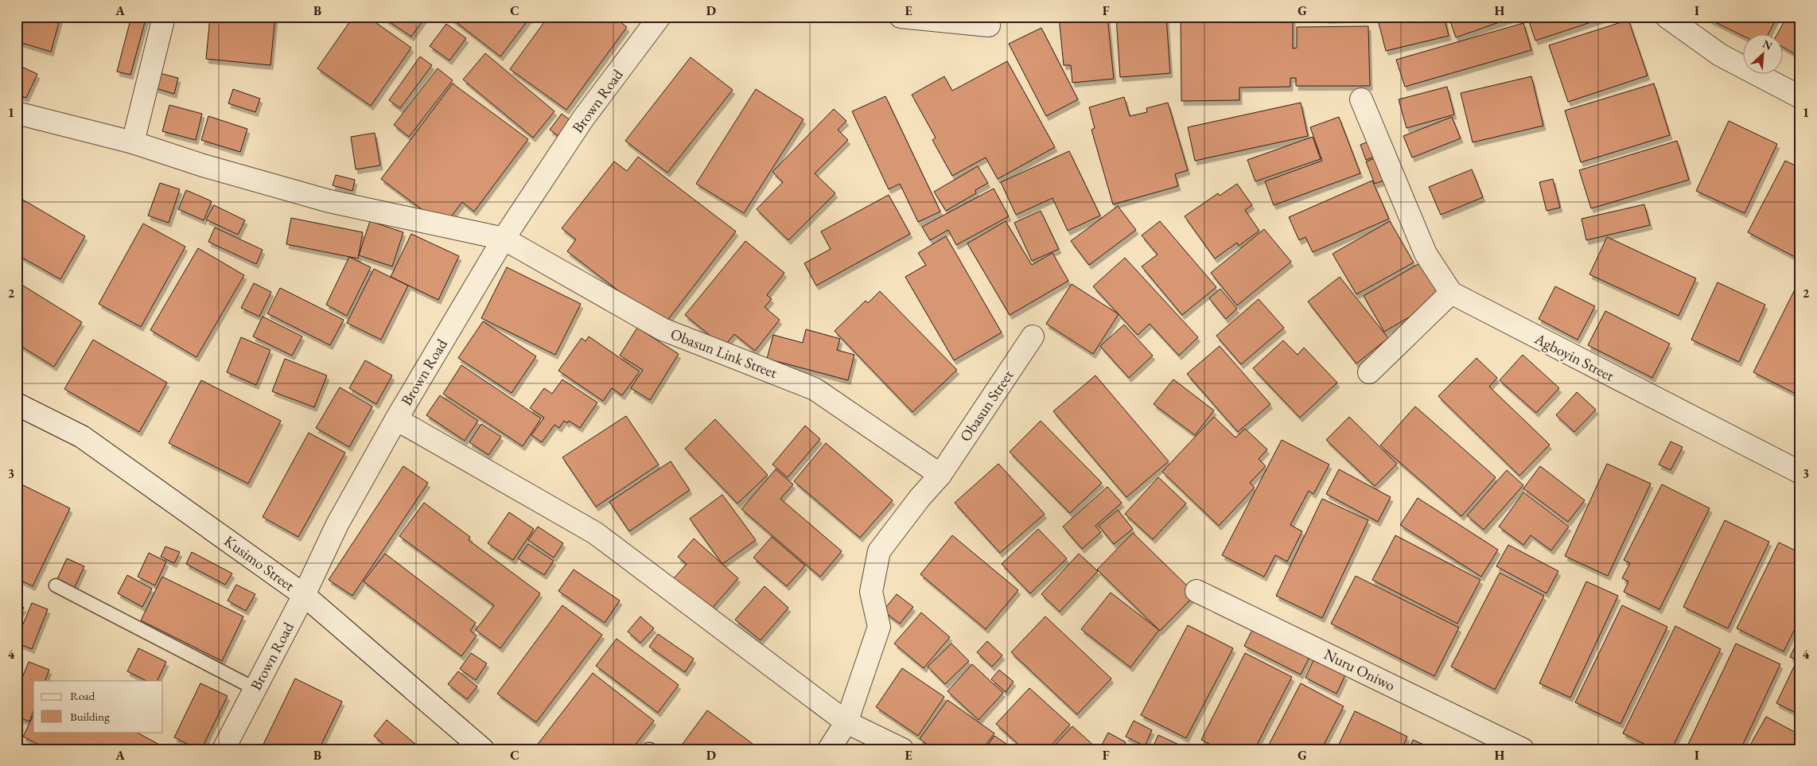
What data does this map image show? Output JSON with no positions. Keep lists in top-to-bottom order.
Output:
{
  "streets": {
    "street": [
      "Brown Road",
      "Obasun Link Street",
      "Agboyin Street",
      "Obasun Street",
      "Kusimo Street",
      "Nuru Oniwo"
    ]
  },
  "crossings": [
    ["Brown Road", "Obasun Link Street"],
    ["Brown Road", "Kusimo Street"],
    ["Obasun Link Street", "Obasun Street"]
  ],
  "legend": ["Road", "Building"],
  "north": "top right",
  "grid": {
    "columns": [
      "A",
      "B",
      "C",
      "D",
      "E",
      "F",
      "G",
      "H",
      "I"
    ],
    "rows": [
      "1",
      "2",
      "3",
      "4"
    ]
  }
}
